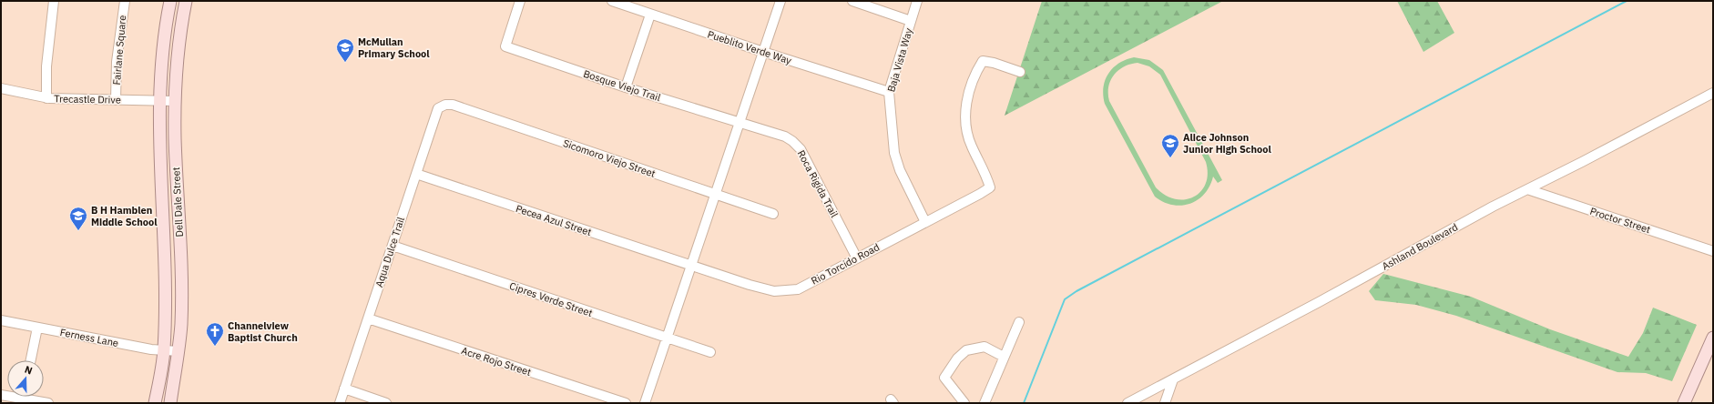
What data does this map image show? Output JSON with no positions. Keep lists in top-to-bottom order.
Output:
{
  "streets": {
    "main road": ["Dell Dale Street"],
    "street": [
      "Pueblito Verde Way",
      "Fairlane Square",
      "Baja Vista Way",
      "Bosque Viejo Trail",
      "Trecastle Drive",
      "Sicomoro Viejo Street",
      "Roca Rigida Trail",
      "Pecea Azul Street",
      "Proctor Street",
      "Ashland Boulevard",
      "Aqua Dulce Trail",
      "Rio Torcido Road",
      "Cipres Verde Street",
      "Ferness Lane",
      "Acre Rojo Street"
    ]
  },
  "crossings": [
    ["Pueblito Verde Way", "Baja Vista Way"],
    ["Fairlane Square", "Trecastle Drive"],
    ["Baja Vista Way", "Rio Torcido Road"],
    ["Bosque Viejo Trail", "Roca Rigida Trail"],
    ["Trecastle Drive", "Dell Dale Street"],
    ["Sicomoro Viejo Street", "Aqua Dulce Trail"],
    ["Roca Rigida Trail", "Rio Torcido Road"],
    ["Dell Dale Street", "Ferness Lane"],
    ["Pecea Azul Street", "Aqua Dulce Trail"],
    ["Pecea Azul Street", "Rio Torcido Road"],
    ["Proctor Street", "Ashland Boulevard"],
    ["Aqua Dulce Trail", "Cipres Verde Street"],
    ["Aqua Dulce Trail", "Acre Rojo Street"]
  ],
  "places": {
    "school or university": ["McMullan Primary School", "Alice Johnson Junior High School", "B H Hamblen Middle School"],
    "church": ["Channelview Baptist Church"]
  },
  "north": "top"
}
